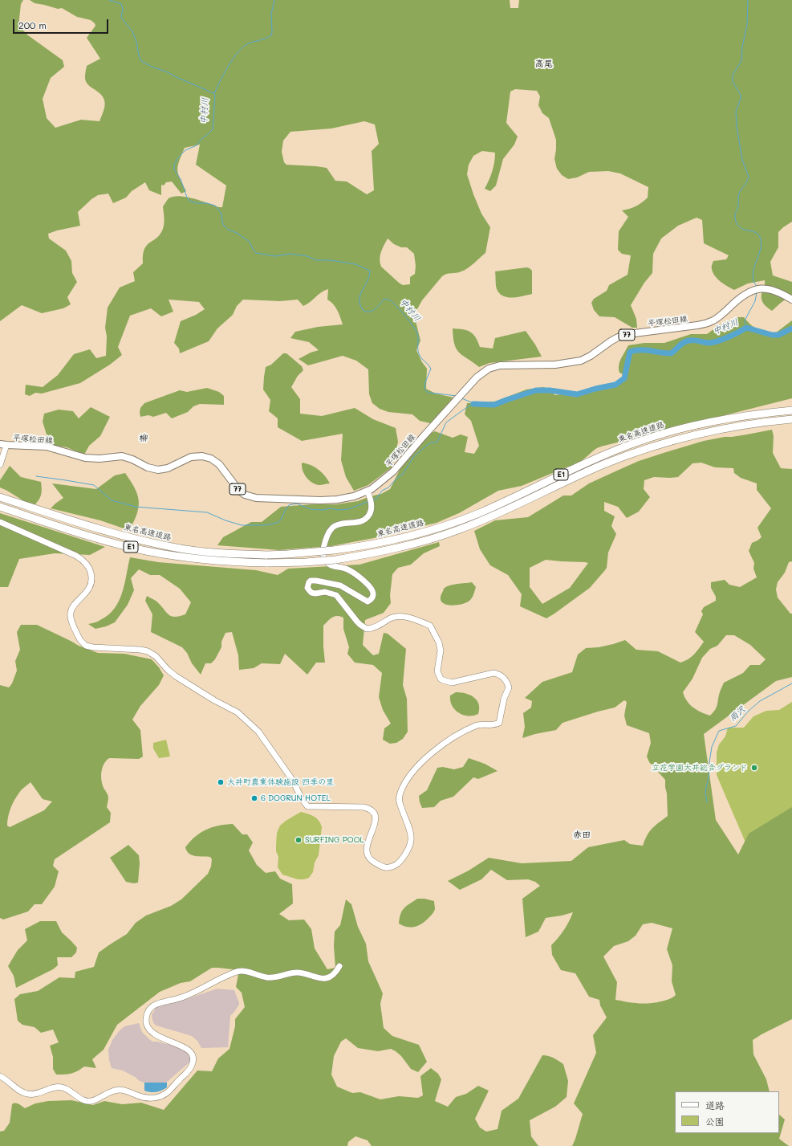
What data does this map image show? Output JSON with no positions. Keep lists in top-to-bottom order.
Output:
{
  "streets": {
    "highway": ["東名高速道路", "E1"],
    "main road": ["平塚松田線", "77"]
  },
  "districts": ["高尾", "柳", "赤田"],
  "water": ["中村川", "雨沢"],
  "places": [
    "立花学園大井総合グランド",
    "大井町農業体験施設 四季の里",
    "6 DOGRUN HOTEL",
    "SURFING POOL"
  ],
  "legend": ["道路", "公園"],
  "scale_bar": "200 m"
}
